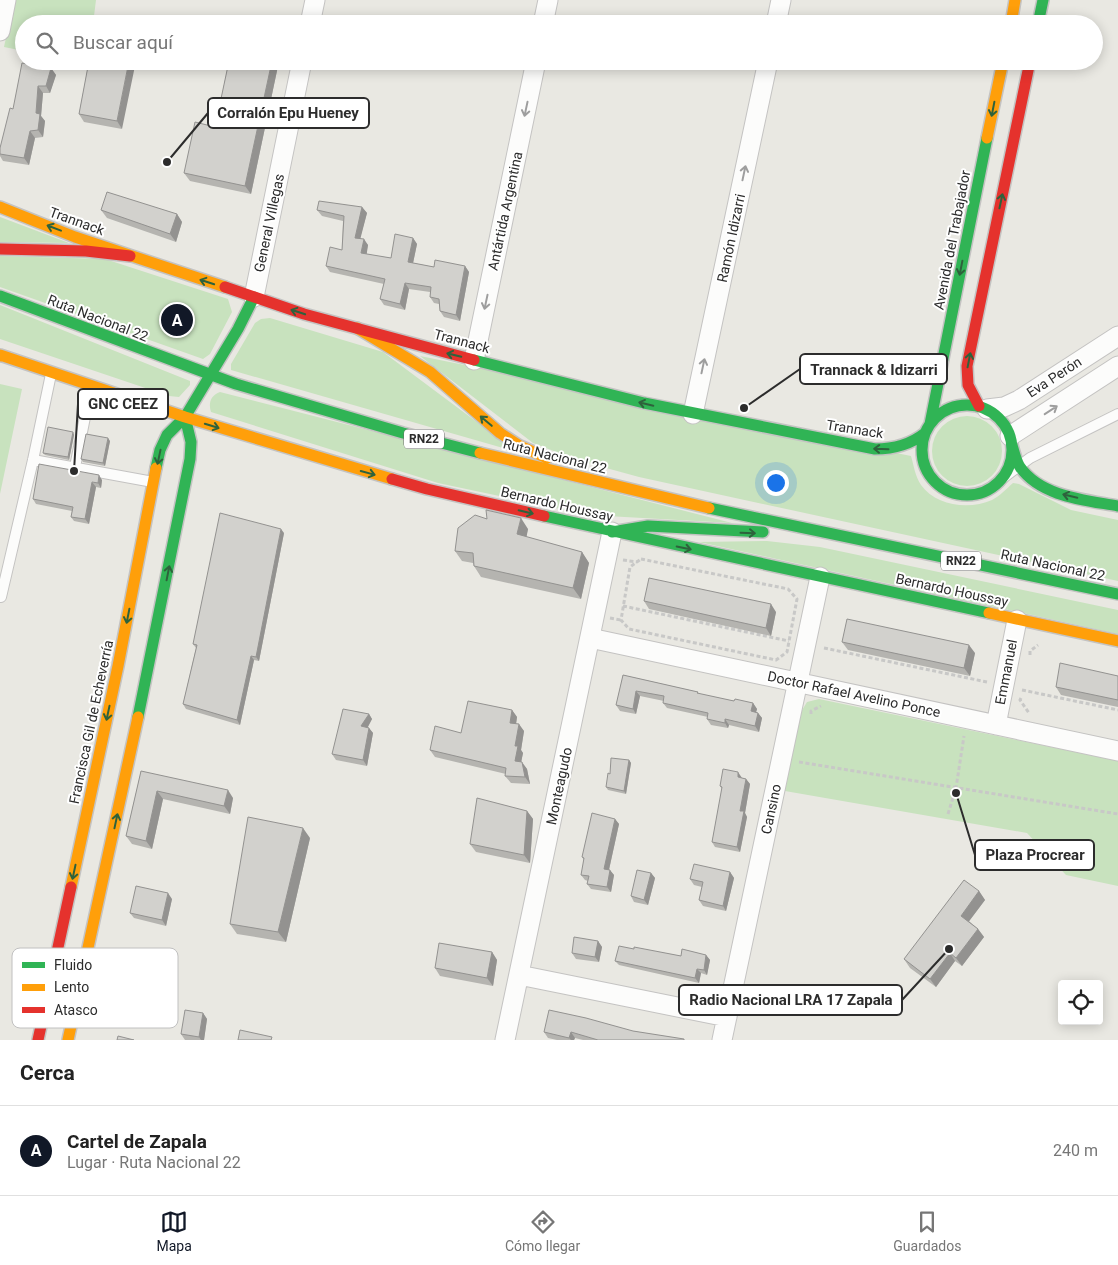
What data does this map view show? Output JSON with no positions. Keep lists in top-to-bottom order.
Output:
{
  "streets": {
    "street": [
      "Antártida Argentina",
      "Trannack",
      "General Villegas",
      "Ramón Idizarri",
      "Avenida del Trabajador",
      "Ruta Nacional 22",
      "Eva Perón",
      "RN22",
      "Bernardo Houssay",
      "Emmanuel",
      "Doctor Rafael Avelino Ponce",
      "Francisca Gil de Echeverría",
      "Monteagudo",
      "Cansino"
    ]
  },
  "crossings": [
    ["Antártida Argentina", "Trannack"],
    ["Trannack", "General Villegas"],
    ["Trannack", "Ramón Idizarri"],
    ["Trannack", "Avenida del Trabajador"],
    ["Trannack", "Eva Perón"],
    ["General Villegas", "Ruta Nacional 22"],
    ["General Villegas", "Francisca Gil de Echeverría"],
    ["Avenida del Trabajador", "Eva Perón"],
    ["Ruta Nacional 22", "Francisca Gil de Echeverría"],
    ["Bernardo Houssay", "Emmanuel"],
    ["Bernardo Houssay", "Francisca Gil de Echeverría"],
    ["Bernardo Houssay", "Monteagudo"],
    ["Bernardo Houssay", "Cansino"],
    ["Emmanuel", "Doctor Rafael Avelino Ponce"],
    ["Doctor Rafael Avelino Ponce", "Monteagudo"],
    ["Doctor Rafael Avelino Ponce", "Cansino"]
  ],
  "one_way": ["Antártida Argentina", "Ramón Idizarri"],
  "places": [
    "Corralón Epu Hueney",
    "Trannack & Idizarri",
    "GNC CEEZ",
    "Plaza Procrear",
    "Radio Nacional LRA 17 Zapala"
  ],
  "legend": ["Fluido", "Lento", "Atasco"],
  "page": {
    "search": "Buscar aquí",
    "pins": "A",
    "heading": "Cerca",
    "list": [
      {
        "mark": "A",
        "name": "Cartel de Zapala",
        "note": "Lugar · Ruta Nacional 22",
        "value": "240 m"
      }
    ],
    "nav": ["Mapa", "Cómo llegar", "Guardados"]
  }
}
